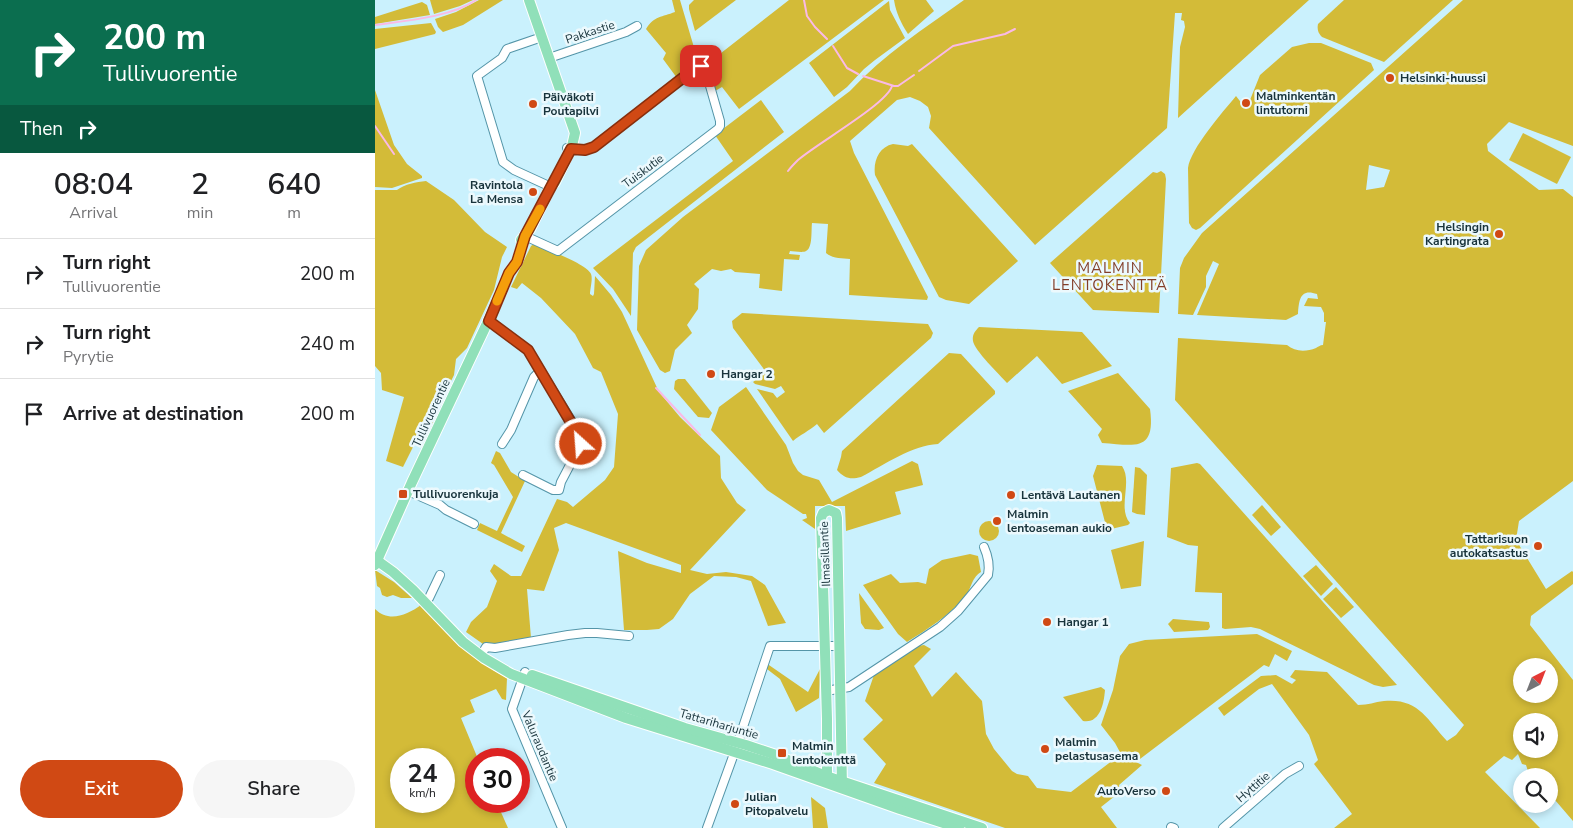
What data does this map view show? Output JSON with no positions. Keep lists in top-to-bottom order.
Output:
{
  "streets": {
    "main road": ["Tullivuorentie", "Ilmasillantie", "Tattariharjuntie"],
    "street": [
      "Pakkastie",
      "Tuiskutie",
      "Valuraudantie",
      "Hyttitie"
    ]
  },
  "crossings": [
    ["Pakkastie", "Tullivuorentie"],
    ["Tuiskutie", "Tullivuorentie"],
    ["Tullivuorentie", "Tattariharjuntie"],
    ["Ilmasillantie", "Tattariharjuntie"],
    ["Tattariharjuntie", "Valuraudantie"]
  ],
  "districts": ["MALMIN LENTOKENTTÄ"],
  "places": {
    "other": [
      "Helsinki-huussi",
      "Malminkentän lintutorni",
      "Päiväkoti Poutapilvi",
      "Ravintola La Mensa",
      "Helsingin Kartingrata",
      "Hangar 2",
      "Lentävä Lautanen",
      "Malmin lentoaseman aukio",
      "Tattarisuon autokatsastus",
      "Hangar 1",
      "Malmin pelastusasema",
      "AutoVerso",
      "Julian Pitopalvelu"
    ],
    "transit": ["Tullivuorenkuja", "Malmin lentokenttä"]
  },
  "north": "top right",
  "page": {
    "turn": ["200 m", "Tullivuorentie"],
    "then": "Then",
    "eta": [
      "08:04",
      "Arrival",
      "2",
      "min",
      "640",
      "m"
    ],
    "list": [
      {
        "name": "Turn right",
        "note": "Tullivuorentie",
        "value": "200 m"
      },
      {
        "name": "Turn right",
        "note": "Pyrytie",
        "value": "240 m"
      },
      {
        "name": "Arrive at destination",
        "value": "200 m"
      }
    ],
    "speed": "24 km/h",
    "limit": "30",
    "buttons": ["Exit", "Share"]
  }
}
